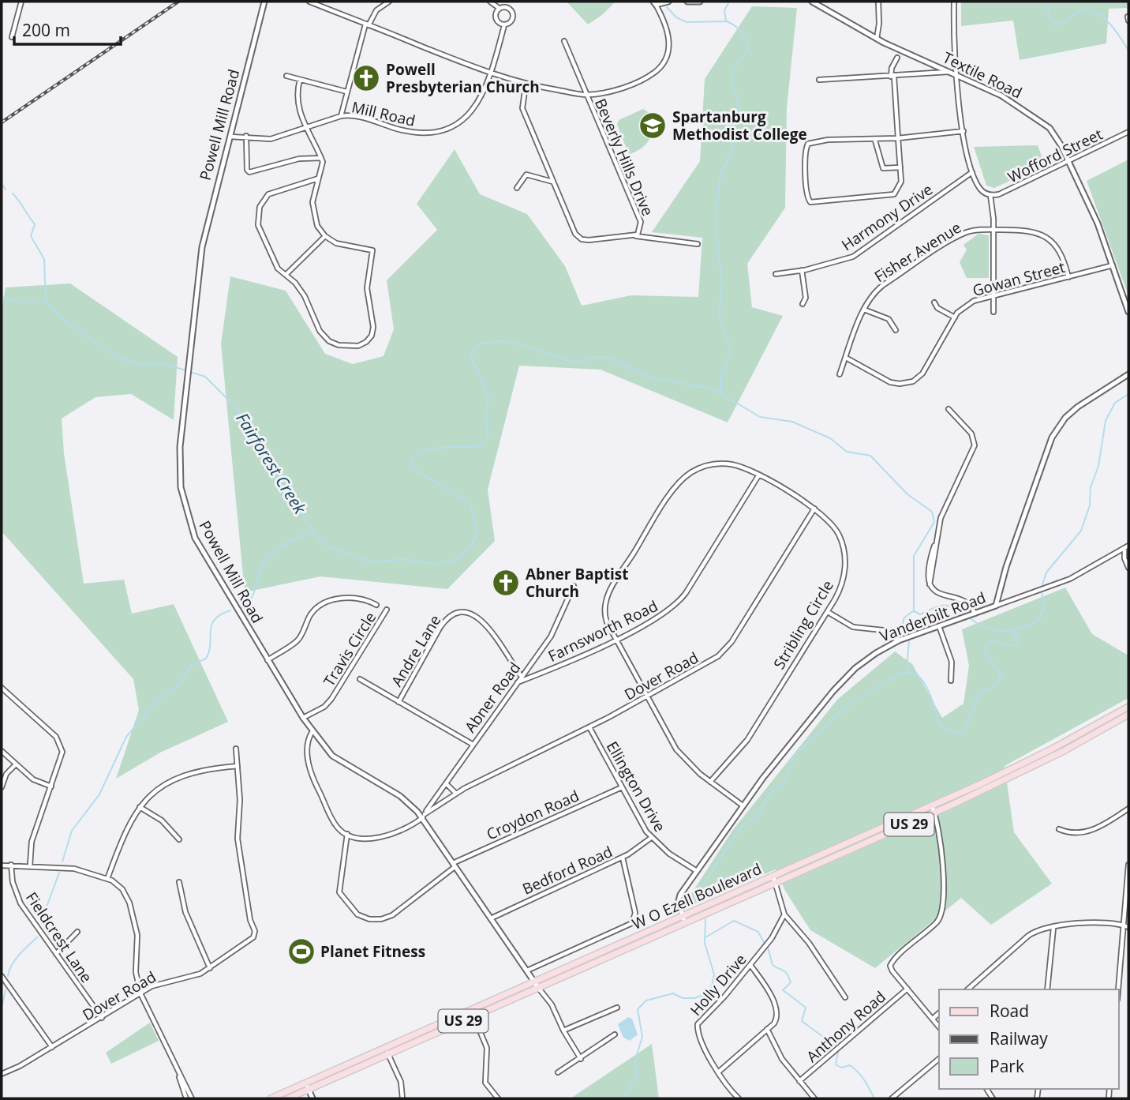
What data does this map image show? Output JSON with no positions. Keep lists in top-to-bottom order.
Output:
{
  "streets": {
    "main road": ["US 29", "W O Ezell Boulevard"],
    "street": [
      "Textile Road",
      "Mill Road",
      "Powell Mill Road",
      "Wofford Street",
      "Beverly Hills Drive",
      "Harmony Drive",
      "Fisher Avenue",
      "Gowan Street",
      "Vanderbilt Road",
      "Stribling Circle",
      "Farnsworth Road",
      "Travis Circle",
      "Andre Lane",
      "Dover Road",
      "Abner Road",
      "Ellington Drive",
      "Croydon Road",
      "Bedford Road",
      "Fieldcrest Lane",
      "Holly Drive",
      "Anthony Road"
    ]
  },
  "crossings": [
    ["Textile Road", "Wofford Street"],
    ["Textile Road", "Gowan Street"],
    ["Powell Mill Road", "Travis Circle"],
    ["Powell Mill Road", "Dover Road"],
    ["Powell Mill Road", "Abner Road"],
    ["Powell Mill Road", "Croydon Road"],
    ["Powell Mill Road", "Bedford Road"],
    ["Powell Mill Road", "W O Ezell Boulevard"],
    ["Fisher Avenue", "Gowan Street"],
    ["Vanderbilt Road", "Stribling Circle"],
    ["Vanderbilt Road", "Ellington Drive"],
    ["Vanderbilt Road", "W O Ezell Boulevard"],
    ["Stribling Circle", "Farnsworth Road"],
    ["Stribling Circle", "Dover Road"],
    ["Farnsworth Road", "Abner Road"],
    ["Andre Lane", "Abner Road"],
    ["Dover Road", "Abner Road"],
    ["Dover Road", "Ellington Drive"],
    ["Dover Road", "Croydon Road"],
    ["Dover Road", "Fieldcrest Lane"],
    ["Ellington Drive", "Croydon Road"],
    ["Ellington Drive", "Bedford Road"]
  ],
  "water": ["Fairforest Creek"],
  "places": {
    "church": ["Powell Presbyterian Church", "Abner Baptist Church"],
    "school or university": ["Spartanburg Methodist College"],
    "sports": ["Planet Fitness"]
  },
  "legend": ["Road", "Railway", "Park"],
  "scale_bar": "200 m"
}
